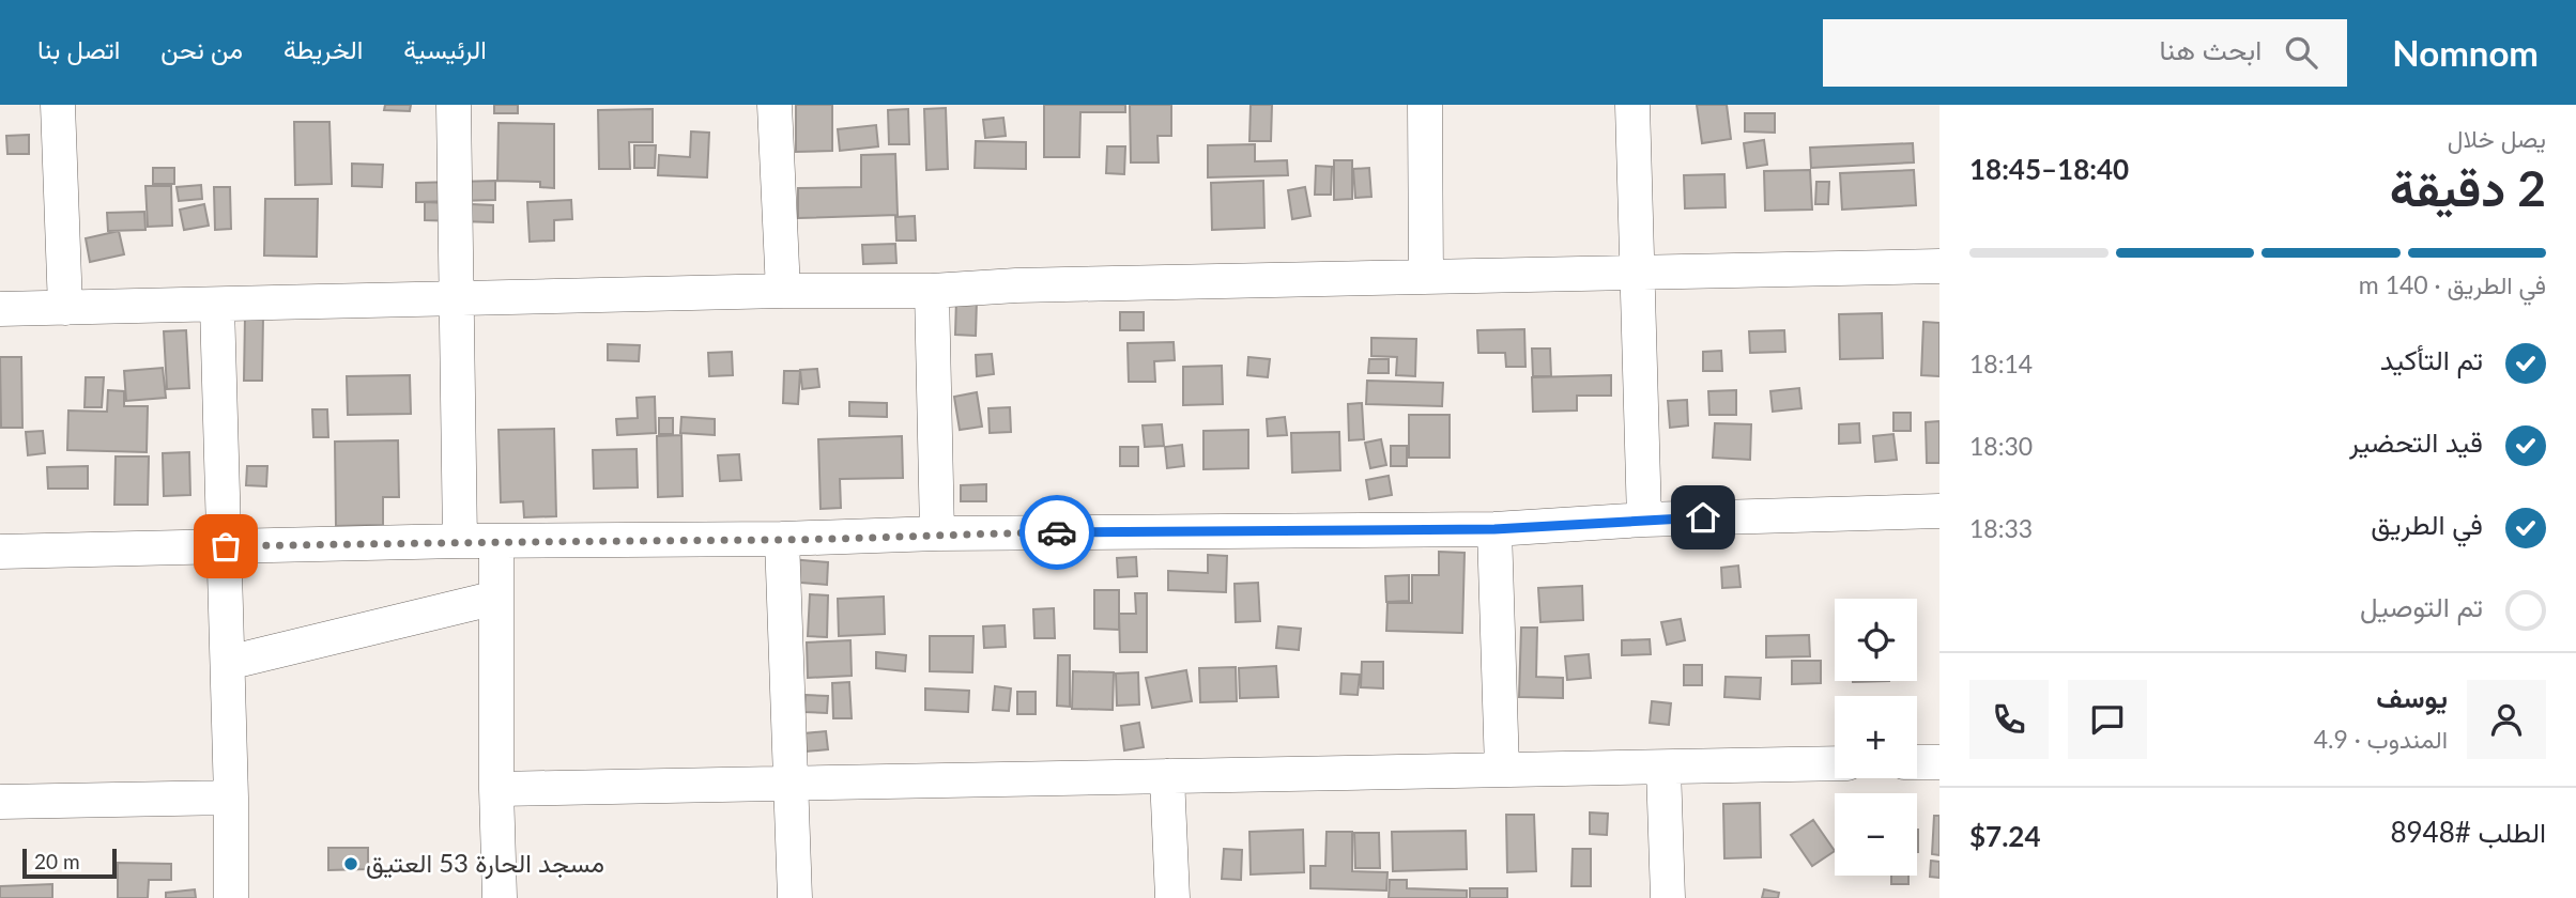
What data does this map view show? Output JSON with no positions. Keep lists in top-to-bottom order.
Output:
{
  "places": ["مسجد الحارة 53 العتيق"],
  "scale_bar": "20 m",
  "page": {
    "header": "Nomnom",
    "search": "ابحث هنا",
    "nav": [
      "الرئيسية",
      "الخريطة",
      "من نحن",
      "اتصل بنا"
    ],
    "heading": ["2 دقيقة", "يصل خلال", "18:40–18:45"],
    "panel": [
      "يوسف",
      "المندوب · 4.9",
      "الطلب #8948",
      "$7.24"
    ],
    "bar": "في الطريق · 140 m",
    "list": [
      ["تم التأكيد", "18:14"],
      ["قيد التحضير", "18:30"],
      ["في الطريق", "18:33"],
      "تم التوصيل"
    ],
    "map_buttons": ["+", "−"],
    "scale": "20 m"
  }
}
